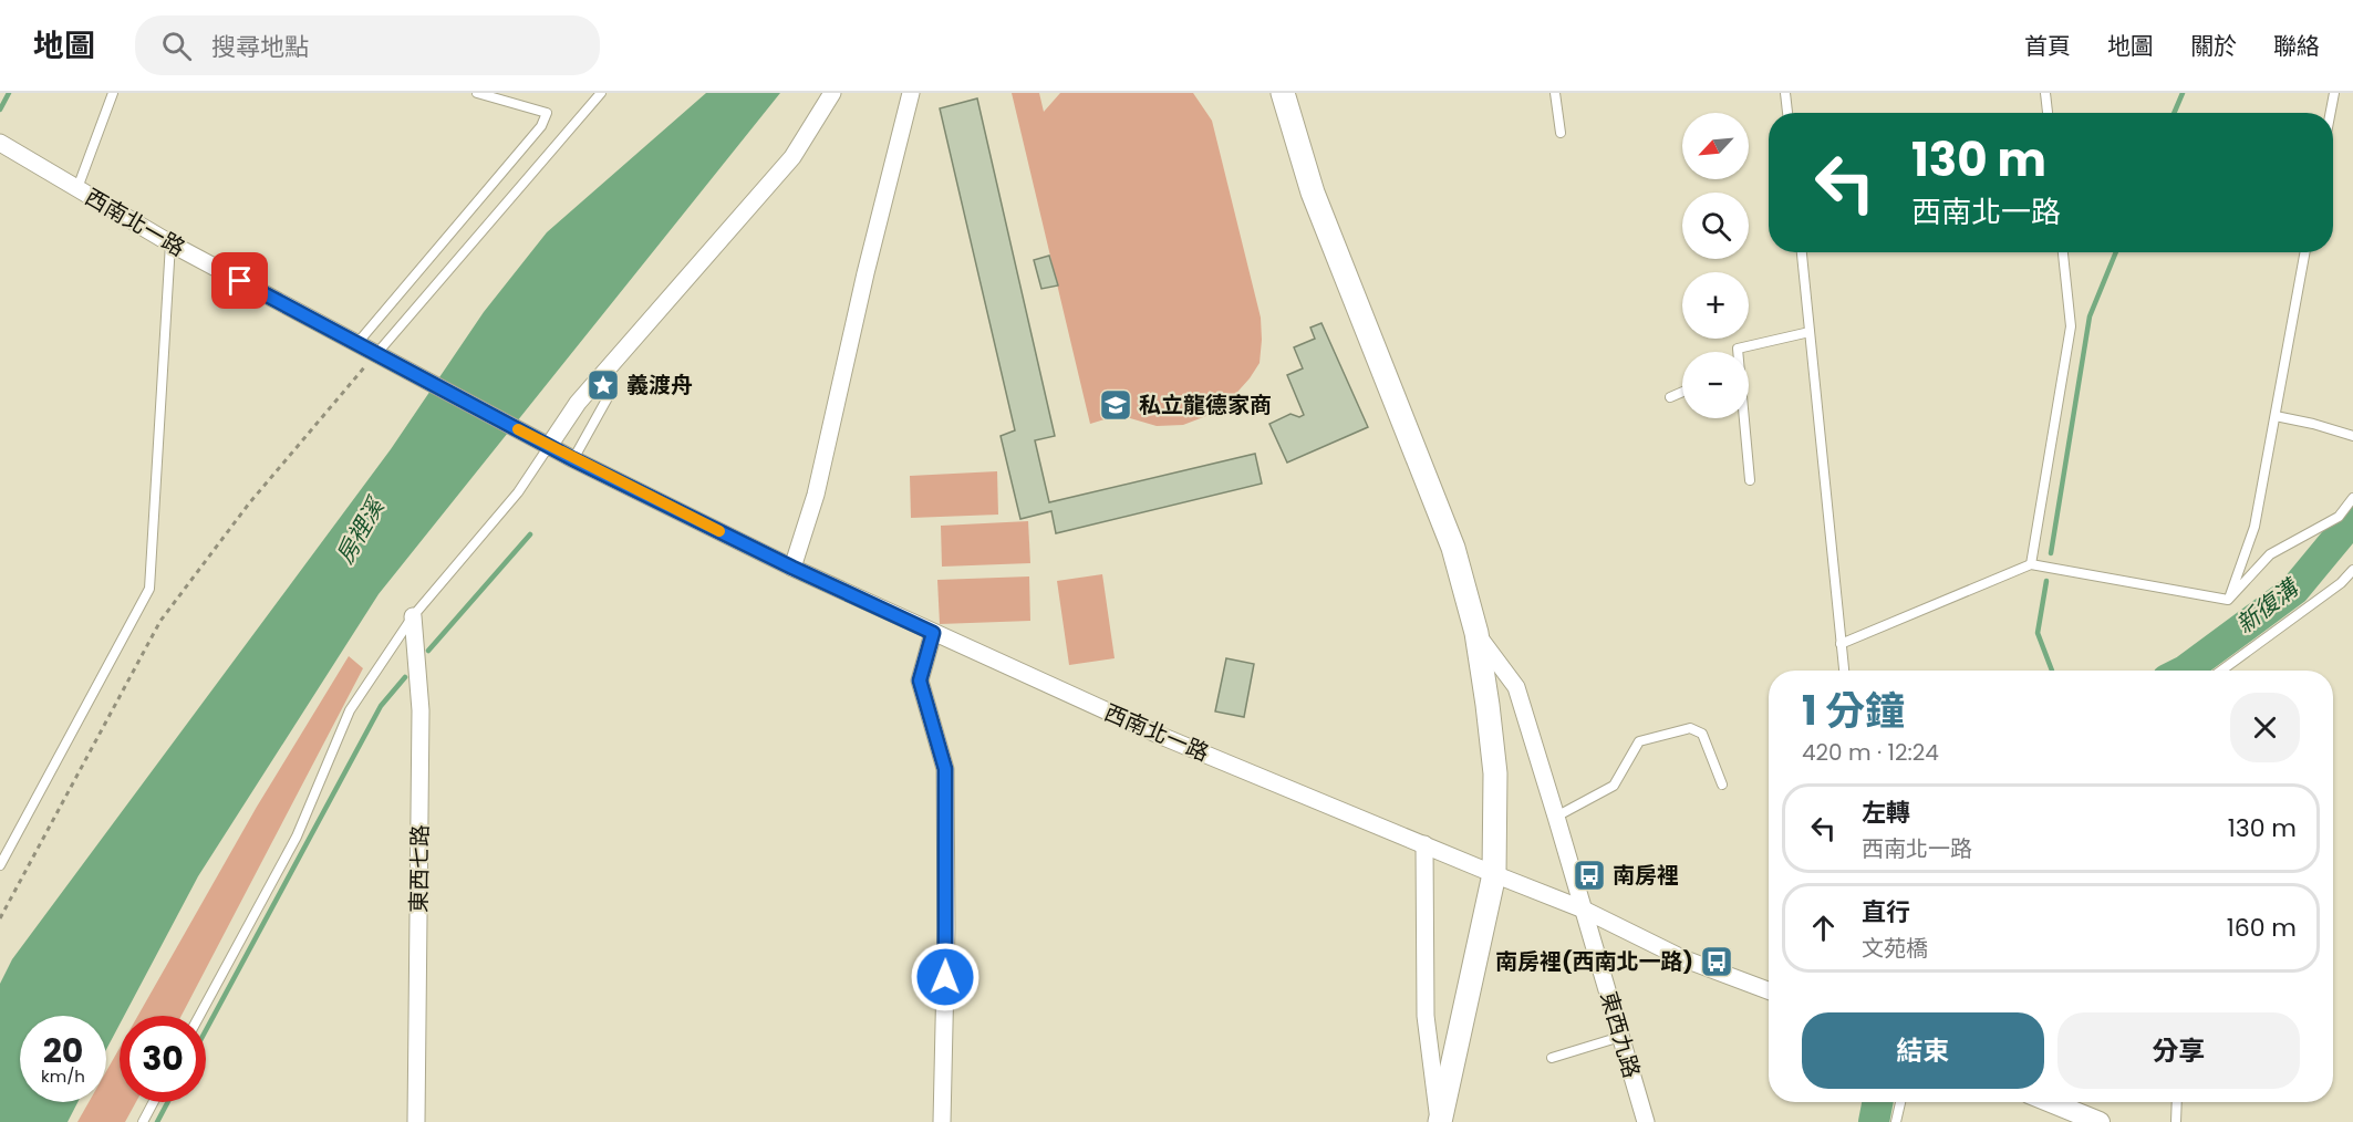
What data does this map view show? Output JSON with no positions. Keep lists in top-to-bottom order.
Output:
{
  "streets": {
    "street": ["西南北一路", "東西七路", "東西九路"]
  },
  "crossings": [
    ["西南北一路", "東西九路"]
  ],
  "water": ["房裡溪", "新復溝"],
  "places": {
    "place": ["義渡舟"],
    "school or university": ["私立龍德家商"],
    "bus stop": ["南房裡", "南房裡(西南北一路)"]
  },
  "north": "bottom left",
  "page": {
    "header": "地圖",
    "search": "搜尋地點",
    "nav": [
      "首頁",
      "地圖",
      "關於",
      "聯絡"
    ],
    "map_buttons": ["+", "−"],
    "turn": ["130 m", "西南北一路"],
    "heading": ["1 分鐘", "420 m · 12:24"],
    "list": [
      {
        "name": "左轉",
        "note": "西南北一路",
        "value": "130 m"
      },
      {
        "name": "直行",
        "note": "文苑橋",
        "value": "160 m"
      }
    ],
    "buttons": ["結束", "分享"],
    "speed": "20 km/h",
    "limit": "30"
  }
}
